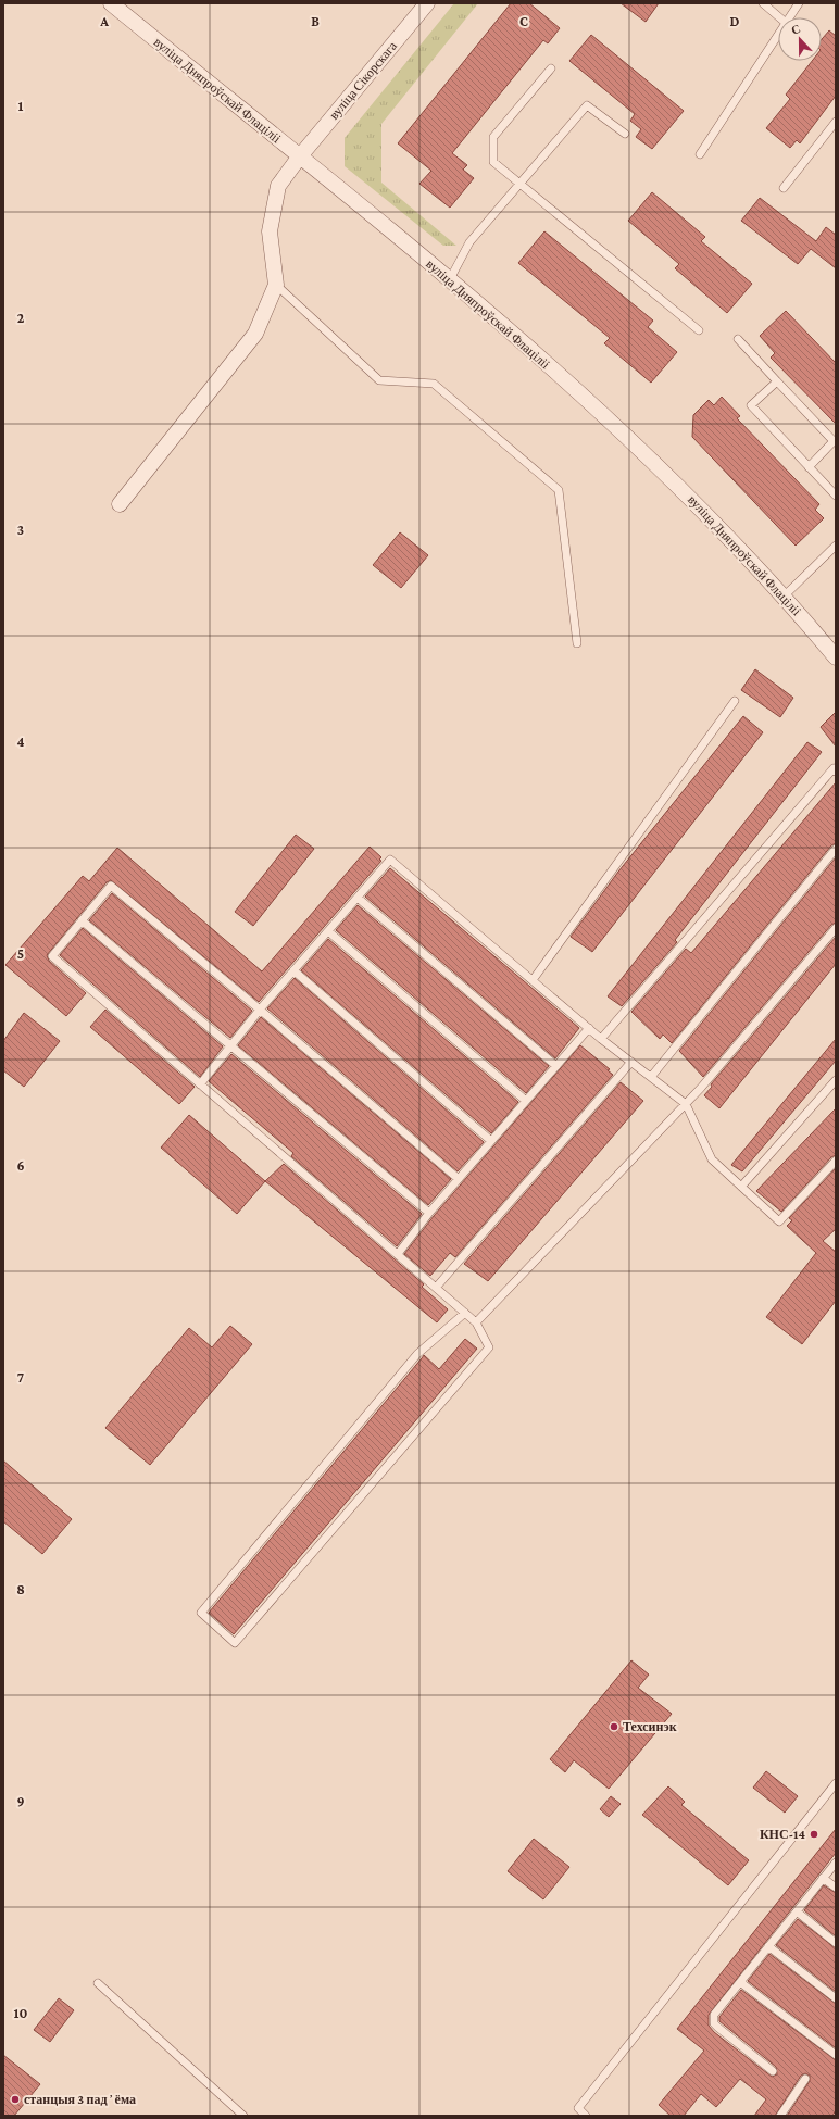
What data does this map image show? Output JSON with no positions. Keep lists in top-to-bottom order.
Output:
{
  "streets": {
    "street": ["вуліца Сікорскага", "вуліца Дняпроўскай Флаціліі"]
  },
  "crossings": [
    ["вуліца Сікорскага", "вуліца Дняпроўскай Флаціліі"]
  ],
  "places": ["Техсинэк", "КНС-14", "станцыя 3 падʼёма"],
  "north": "top",
  "grid": {
    "columns": [
      "A",
      "B",
      "C",
      "D"
    ],
    "rows": [
      "1",
      "2",
      "3",
      "4",
      "5",
      "6",
      "7",
      "8",
      "9",
      "10"
    ]
  }
}
